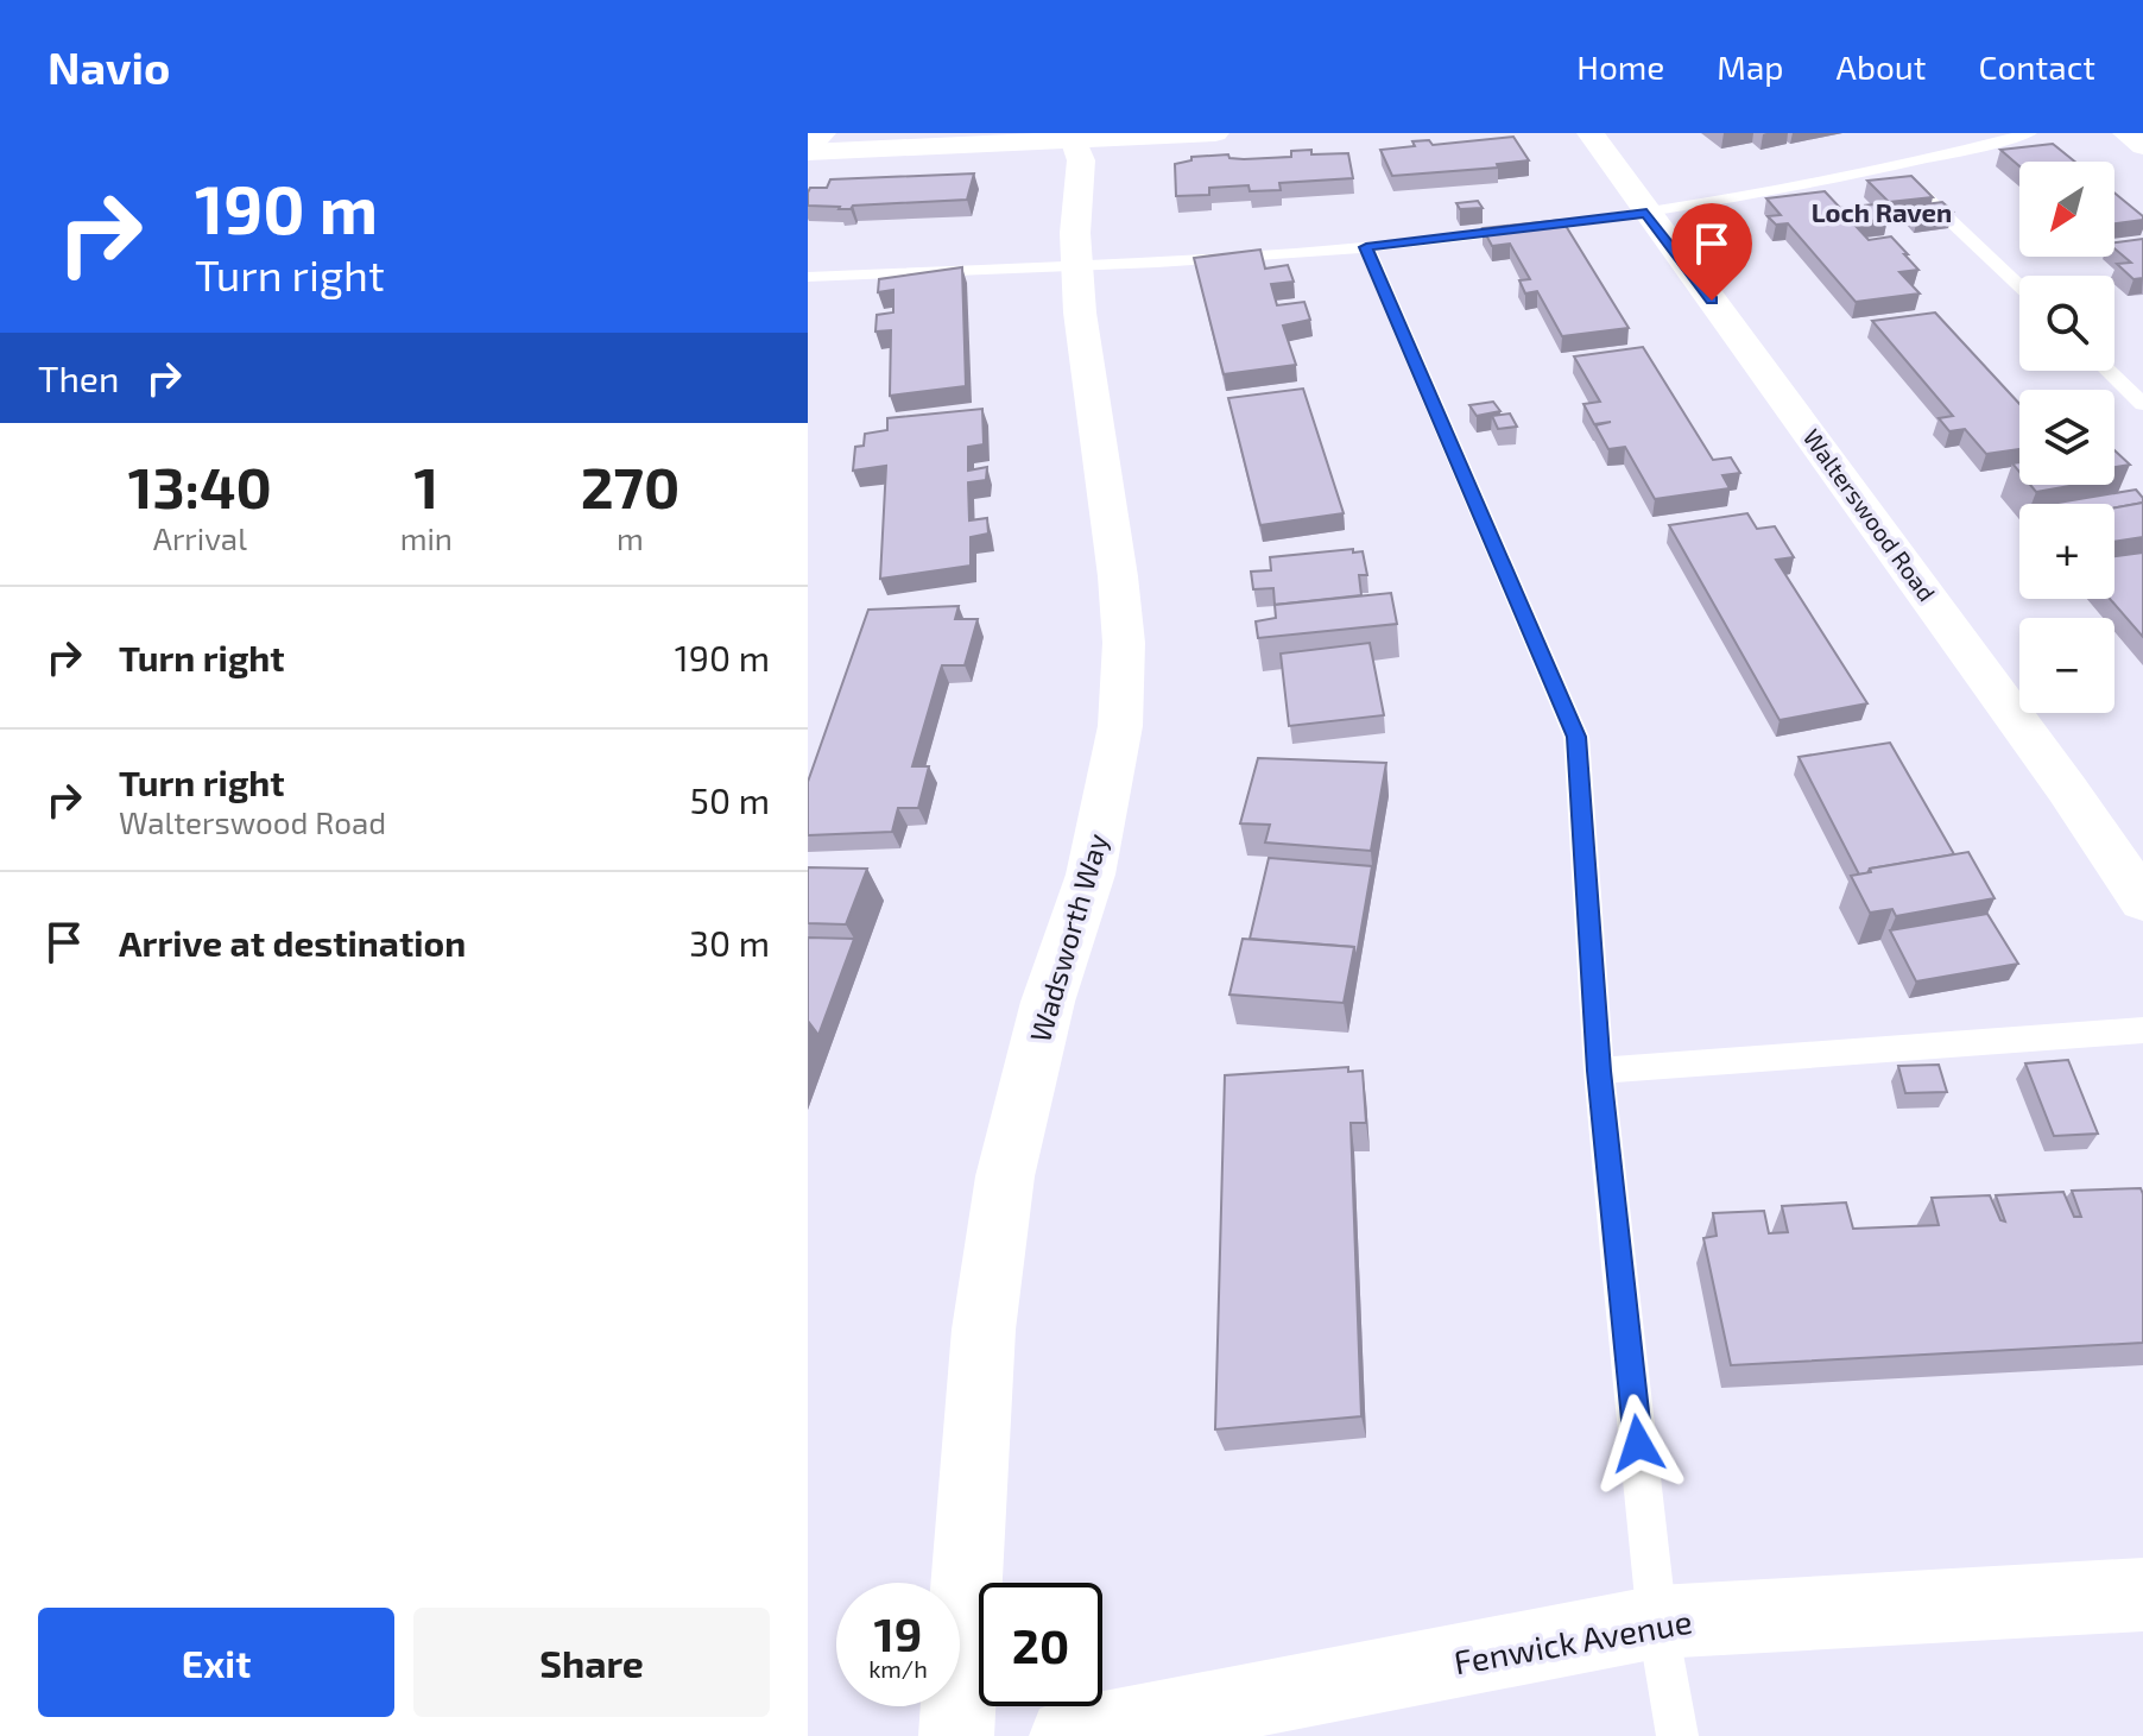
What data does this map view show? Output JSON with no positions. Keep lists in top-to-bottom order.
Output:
{
  "streets": {
    "street": ["Walterswood Road", "Wadsworth Way", "Fenwick Avenue"]
  },
  "districts": ["Loch Raven"],
  "north": "bottom left",
  "page": {
    "header": "Navio",
    "nav": [
      "Home",
      "Map",
      "About",
      "Contact"
    ],
    "turn": ["190 m", "Turn right"],
    "map_buttons": ["+", "−"],
    "then": "Then",
    "eta": [
      "13:40",
      "Arrival",
      "1",
      "min",
      "270",
      "m"
    ],
    "list": [
      {
        "name": "Turn right",
        "value": "190 m"
      },
      {
        "name": "Turn right",
        "note": "Walterswood Road",
        "value": "50 m"
      },
      {
        "name": "Arrive at destination",
        "value": "30 m"
      }
    ],
    "speed": "19 km/h",
    "limit": "20",
    "buttons": ["Exit", "Share"]
  }
}
